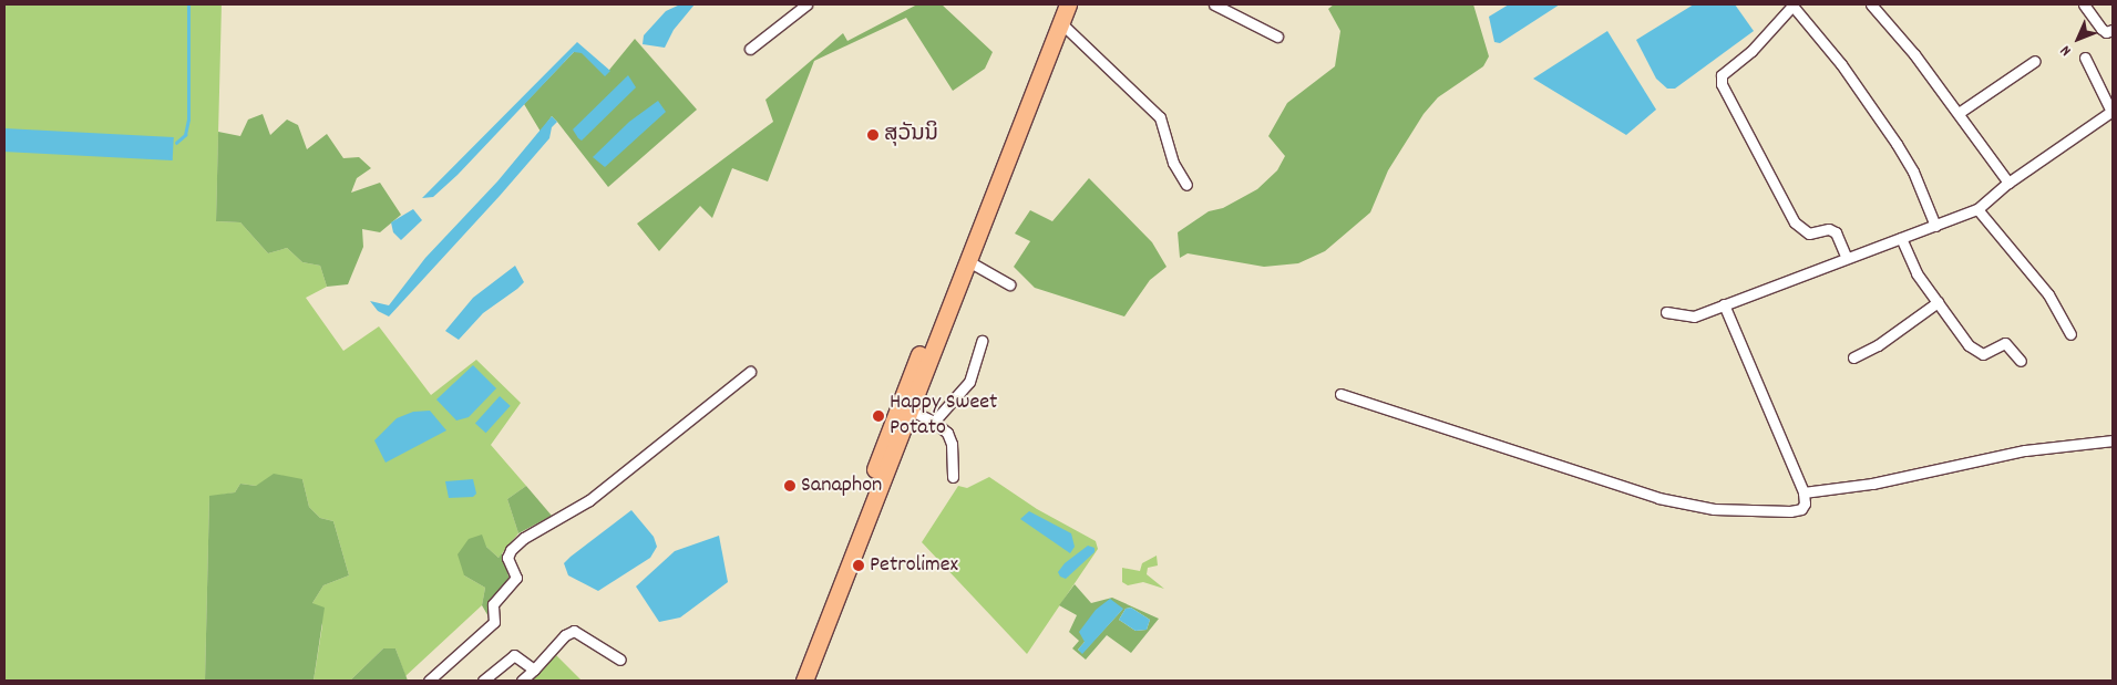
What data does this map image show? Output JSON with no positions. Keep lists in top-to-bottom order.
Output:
{
  "places": [
    "ສຸວັນນິ",
    "Happy Sweet Potato",
    "Sanaphon",
    "Petrolimex"
  ],
  "north": "bottom left"
}
